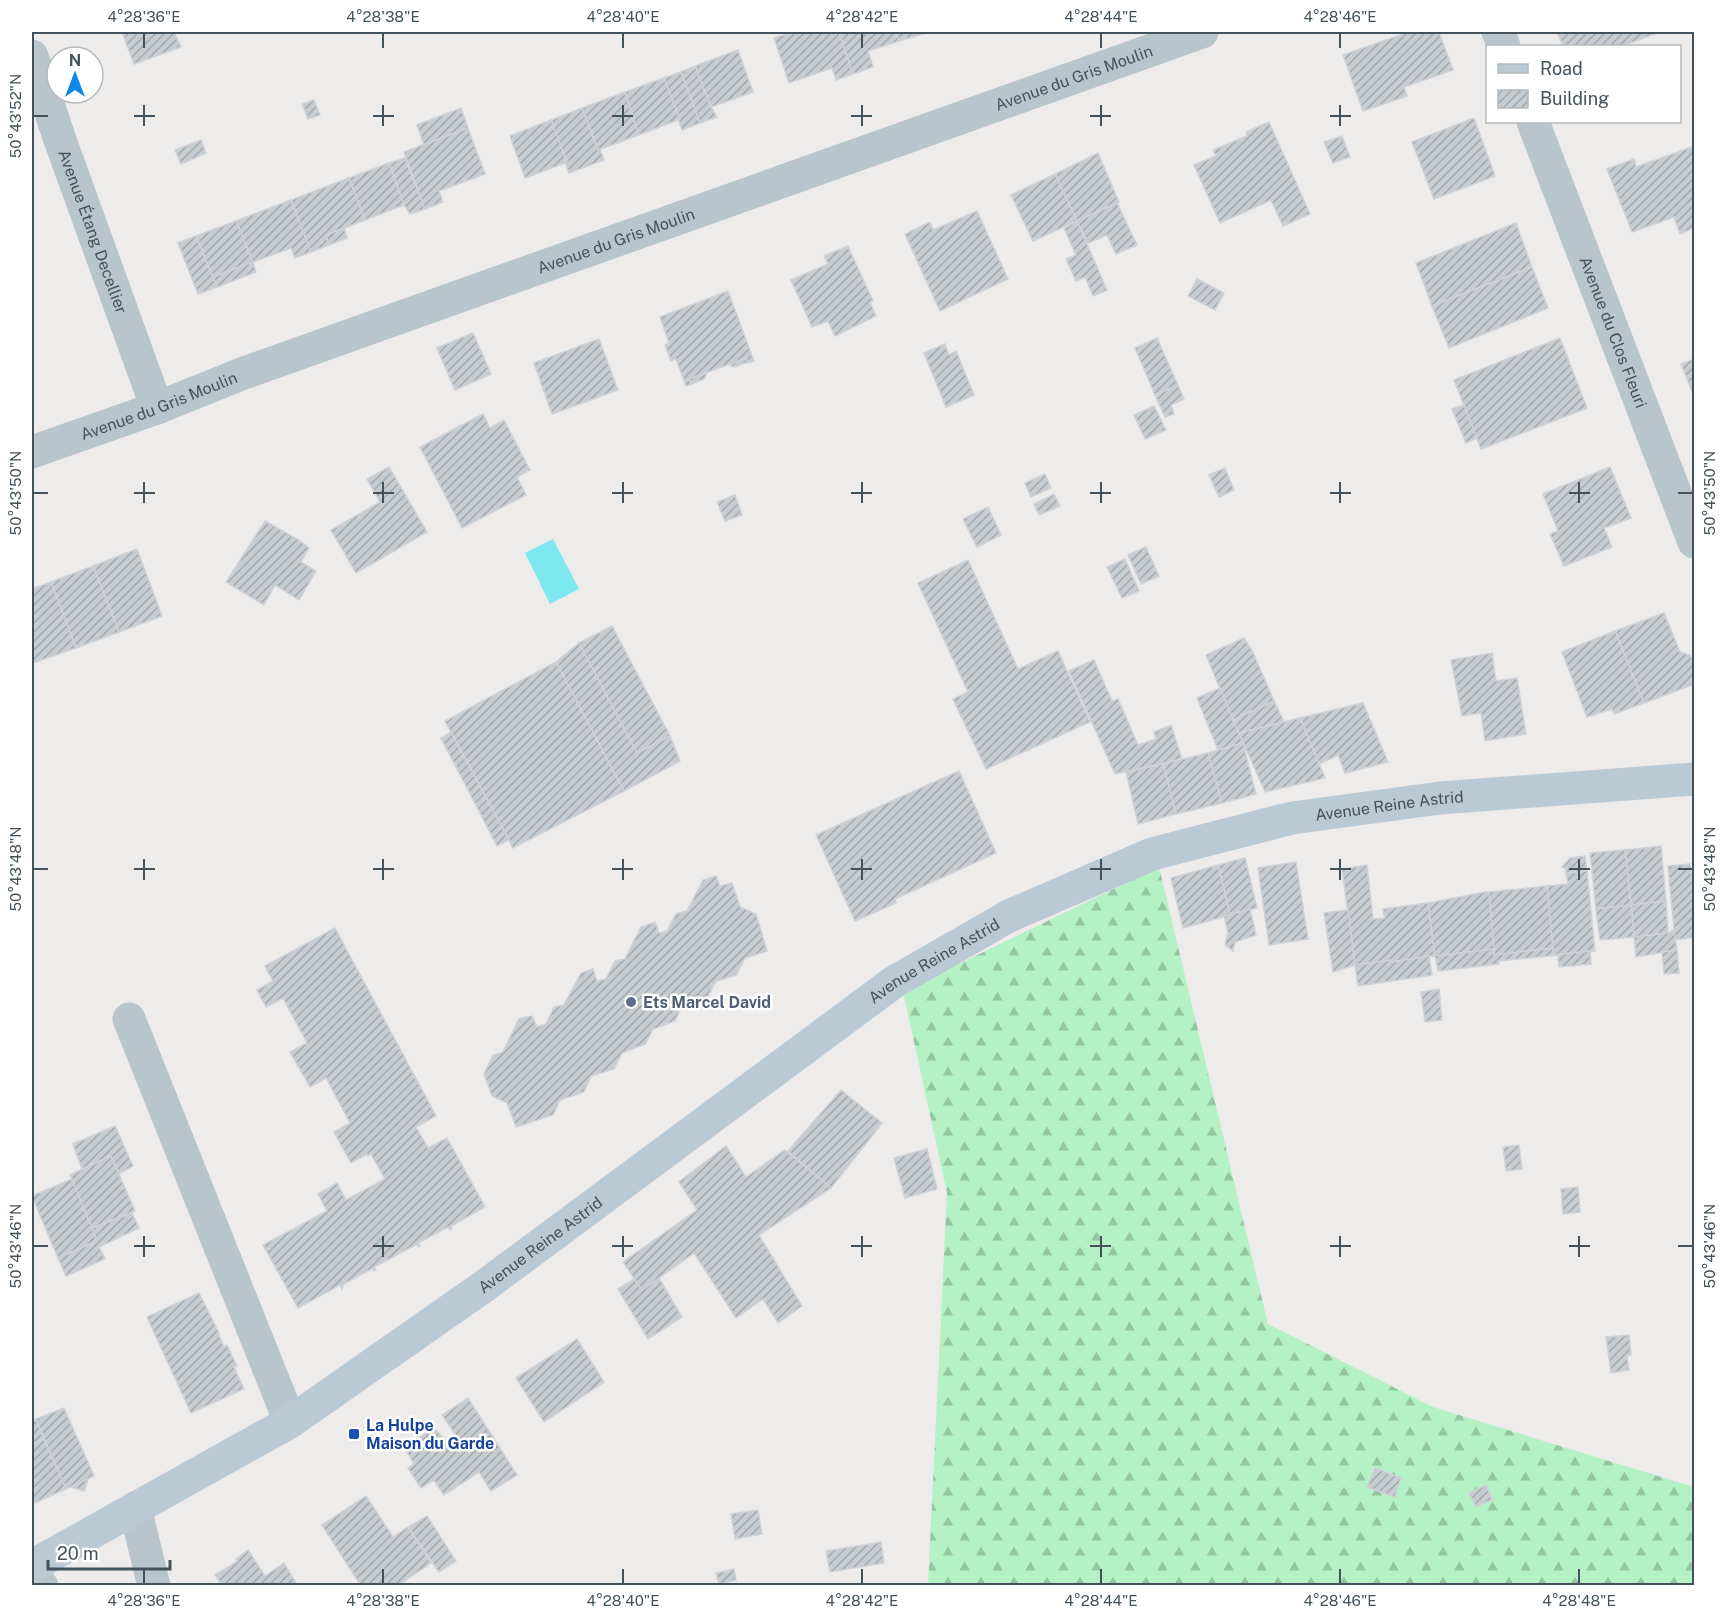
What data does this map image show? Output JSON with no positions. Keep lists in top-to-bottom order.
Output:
{
  "streets": {
    "main road": ["Avenue Reine Astrid"],
    "street": ["Avenue du Gris Moulin", "Avenue Étang Decellier", "Avenue du Clos Fleuri"]
  },
  "crossings": [
    ["Avenue du Gris Moulin", "Avenue Étang Decellier"]
  ],
  "places": {
    "other": ["Ets Marcel David"],
    "transit": ["La Hulpe Maison du Garde"]
  },
  "legend": ["Road", "Building"],
  "scale_bar": "20 m",
  "north": "top",
  "coordinates": [
    "4°28'36\"E",
    "4°28'38\"E",
    "4°28'40\"E",
    "4°28'42\"E",
    "4°28'44\"E",
    "4°28'46\"E",
    "50°43'52\"N",
    "50°43'50\"N",
    "50°43'48\"N",
    "50°43'46\"N",
    "4°28'48\"E"
  ]
}
